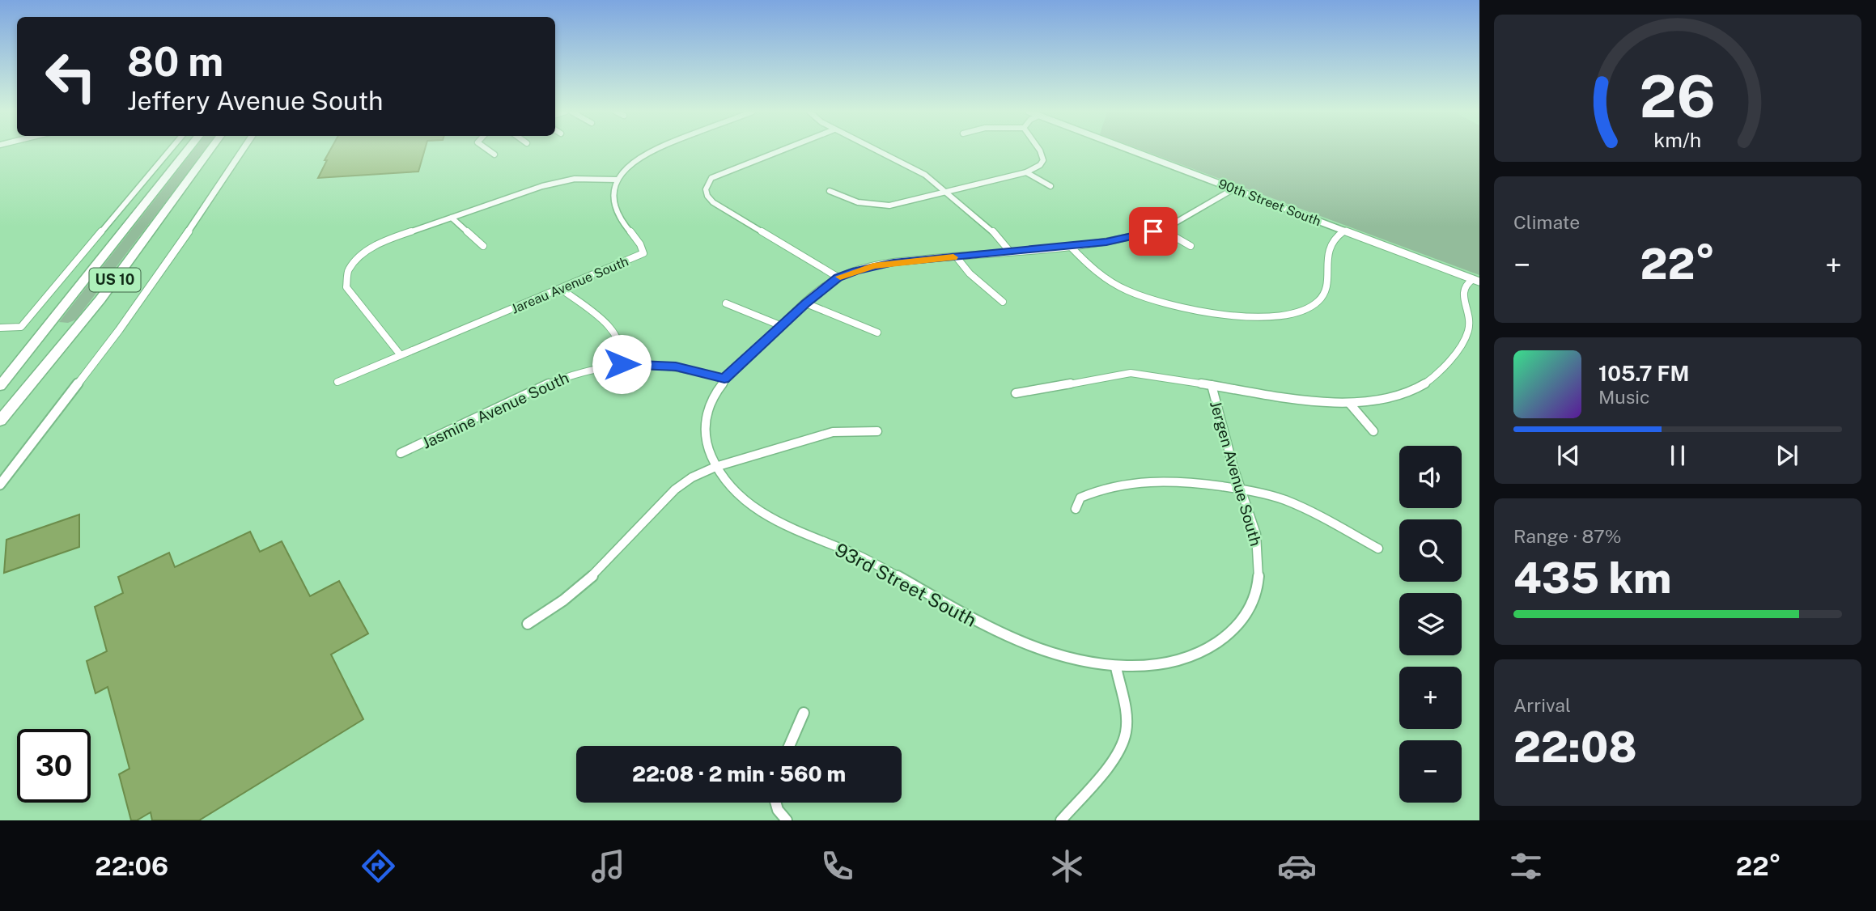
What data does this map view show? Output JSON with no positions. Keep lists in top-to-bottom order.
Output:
{
  "streets": {
    "highway": ["US 10"],
    "street": [
      "90th Street South",
      "Jareau Avenue South",
      "Jasmine Avenue South",
      "Jergen Avenue South",
      "93rd Street South"
    ]
  },
  "crossings": [
    ["90th Street South", "Jergen Avenue South"],
    ["90th Street South", "93rd Street South"],
    ["Jasmine Avenue South", "93rd Street South"],
    ["Jergen Avenue South", "93rd Street South"]
  ],
  "page": {
    "turn": ["80 m", "Jeffery Avenue South"],
    "tile": [
      "Climate",
      ["Range · 87%", "435 km"],
      ["Arrival", "22:08"]
    ],
    "heat": ["−", "22°", "+"],
    "song": ["105.7 FM", "Music"],
    "map_buttons": ["+", "−"],
    "limit": "30",
    "trip": "22:08 · 2 min · 560 m",
    "tabs": ["22:06", "22°"],
    "gauge": ["26", "km/h"]
  }
}
